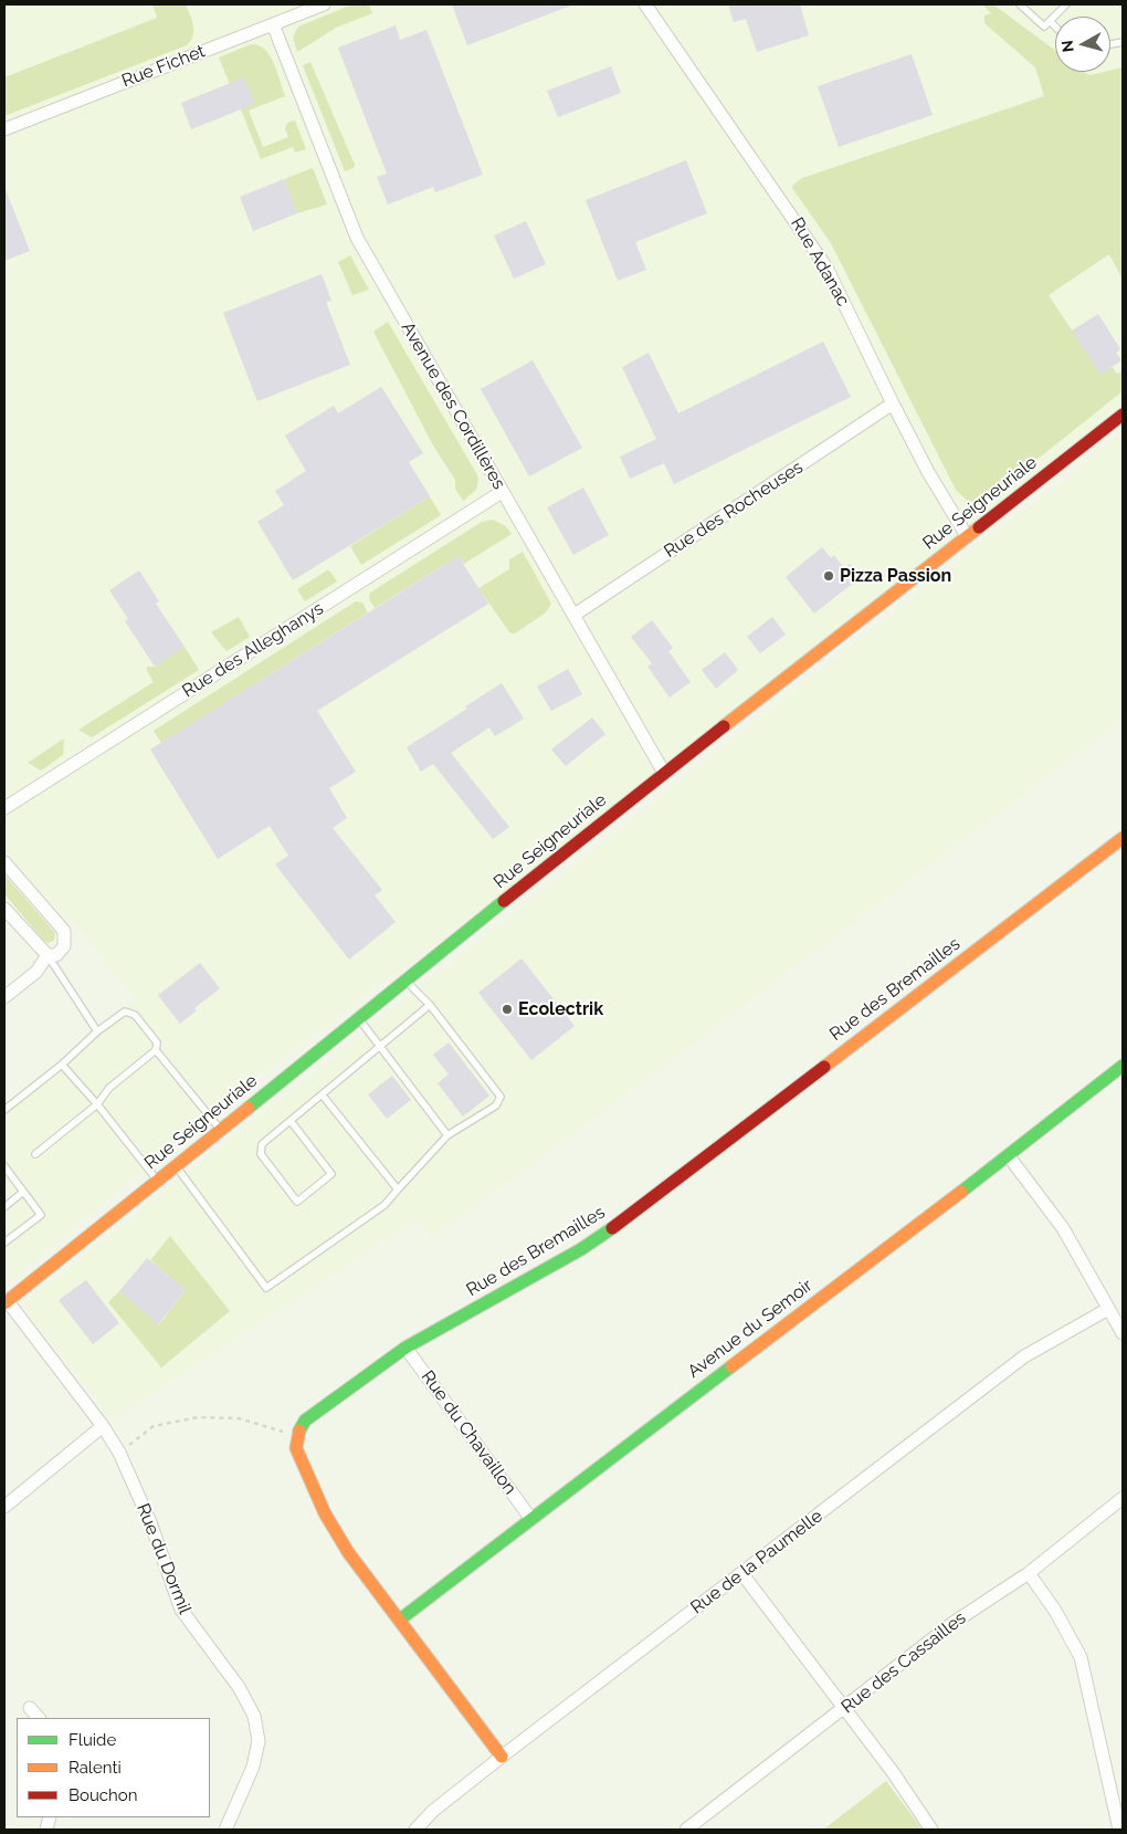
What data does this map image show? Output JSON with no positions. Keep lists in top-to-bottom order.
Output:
{
  "streets": {
    "street": [
      "Rue Fichet",
      "Rue Adanac",
      "Avenue des Cordillères",
      "Rue Seigneuriale",
      "Rue des Rocheuses",
      "Rue des Alleghanys",
      "Rue des Bremailles",
      "Avenue du Semoir",
      "Rue du Chavaillon",
      "Rue du Dormil",
      "Rue de la Paumelle",
      "Rue des Cassailles"
    ]
  },
  "crossings": [
    ["Rue Fichet", "Avenue des Cordillères"],
    ["Rue Adanac", "Rue Seigneuriale"],
    ["Rue Adanac", "Rue des Rocheuses"],
    ["Avenue des Cordillères", "Rue Seigneuriale"],
    ["Avenue des Cordillères", "Rue des Rocheuses"],
    ["Avenue des Cordillères", "Rue des Alleghanys"],
    ["Rue Seigneuriale", "Rue du Dormil"],
    ["Rue des Bremailles", "Rue du Chavaillon"],
    ["Avenue du Semoir", "Rue du Chavaillon"]
  ],
  "places": ["Pizza Passion", "Ecolectrik"],
  "legend": ["Fluide", "Ralenti", "Bouchon"],
  "north": "left"
}
